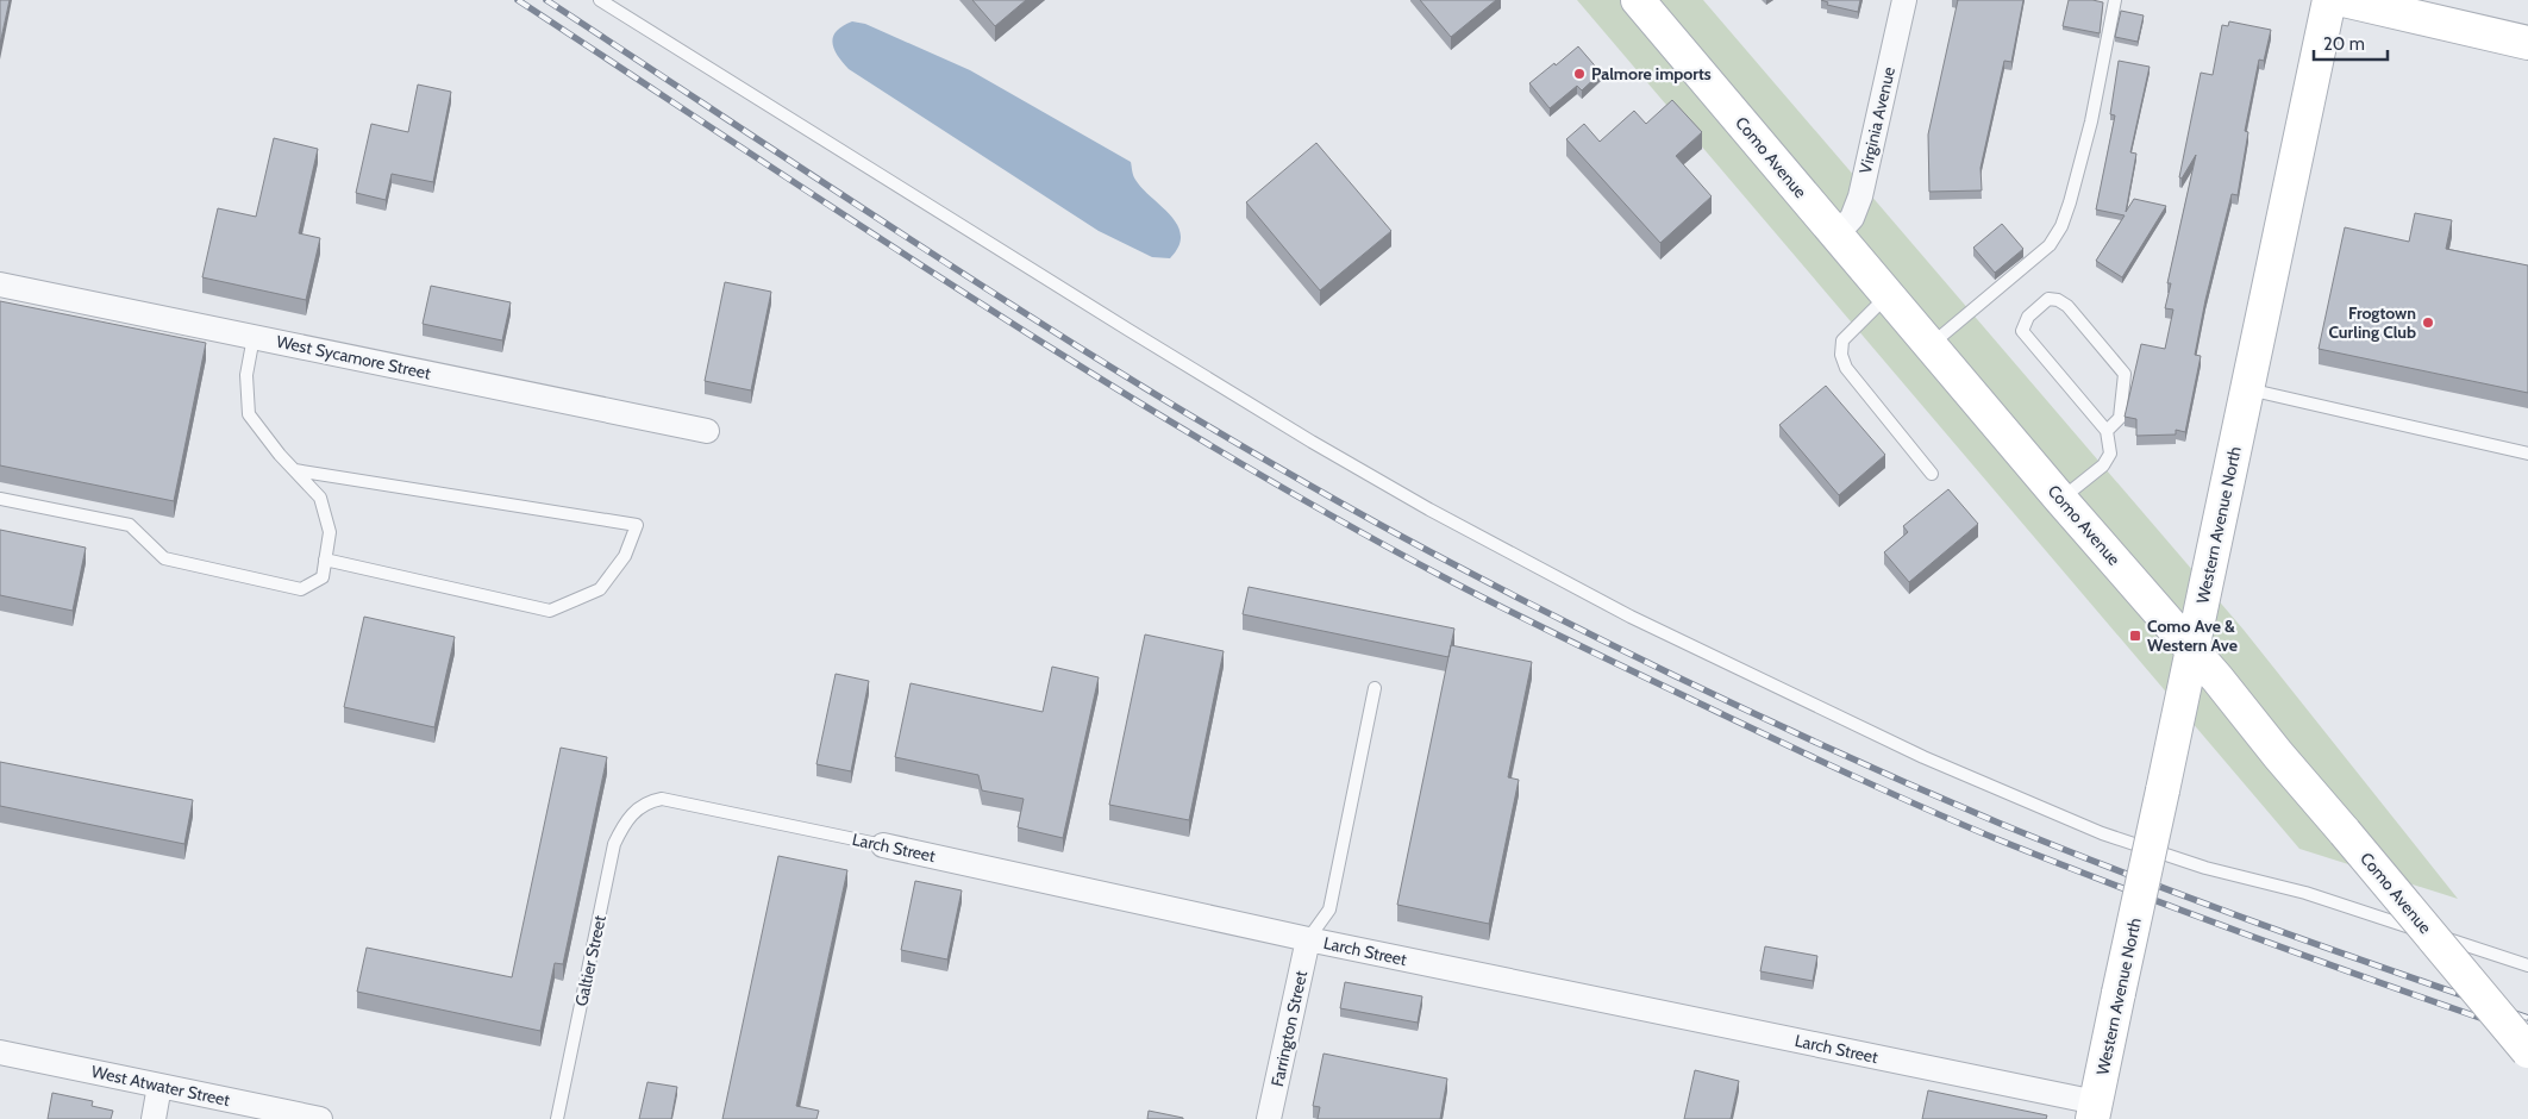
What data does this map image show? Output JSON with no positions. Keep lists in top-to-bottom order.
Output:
{
  "streets": {
    "main road": ["Como Avenue", "Western Avenue North"],
    "street": [
      "Virginia Avenue",
      "West Sycamore Street",
      "Larch Street",
      "Farrington Street",
      "West Atwater Street"
    ],
    "lane": ["Galtier Street"]
  },
  "crossings": [
    ["Virginia Avenue", "Como Avenue"],
    ["Como Avenue", "Western Avenue North"],
    ["Western Avenue North", "Larch Street"],
    ["Larch Street", "Galtier Street"],
    ["Larch Street", "Farrington Street"]
  ],
  "places": {
    "other": ["Palmore imports", "Frogtown Curling Club"],
    "transit": ["Como Ave & Western Ave"]
  },
  "scale_bar": "20 m"
}
